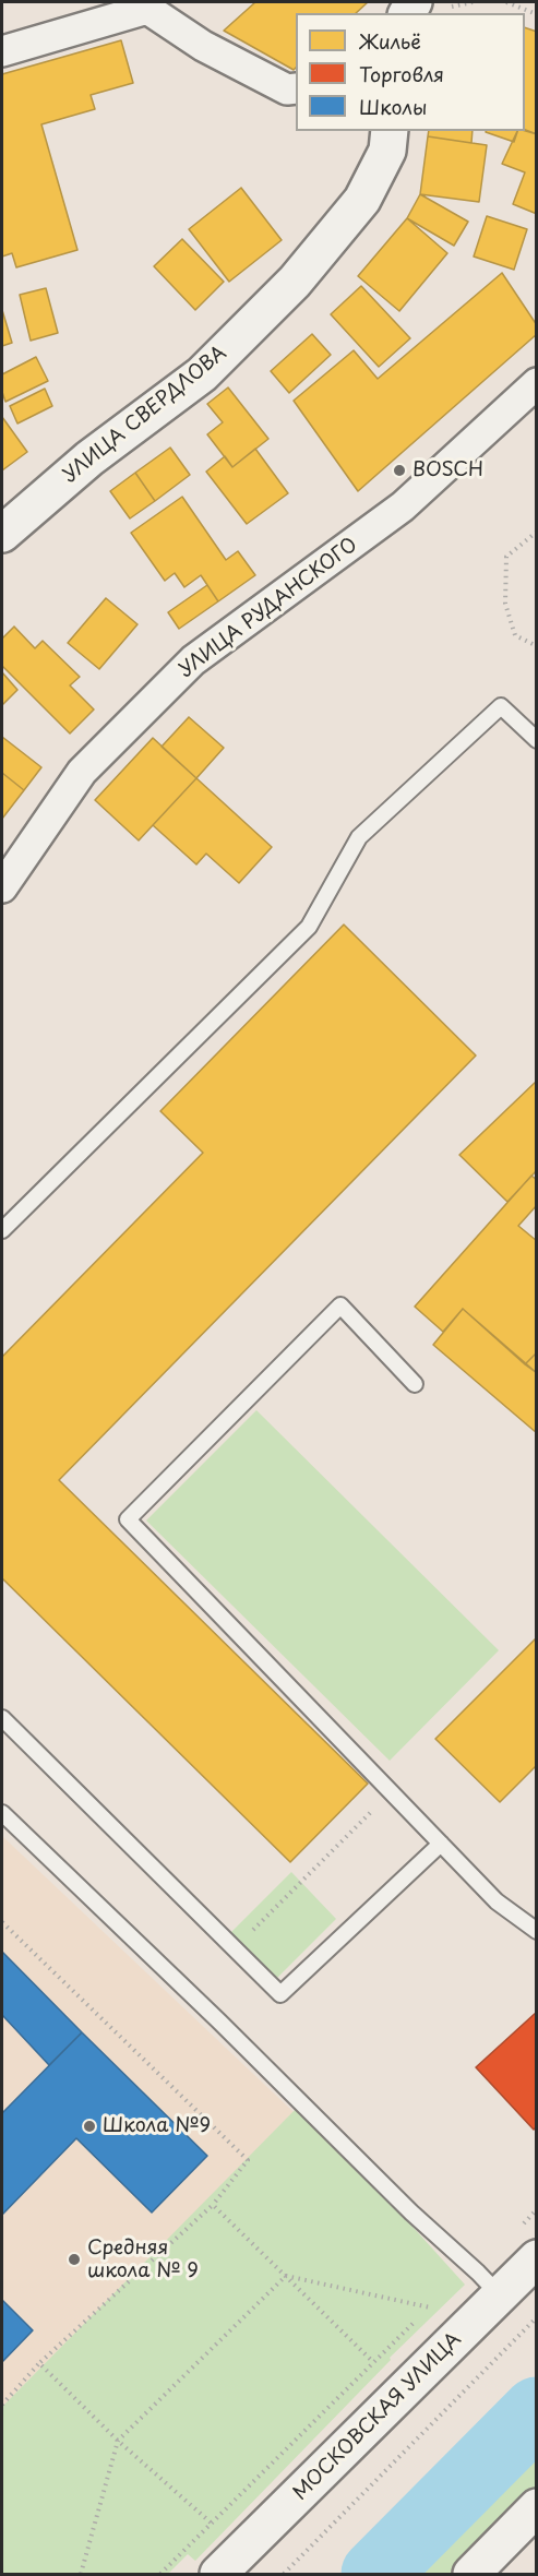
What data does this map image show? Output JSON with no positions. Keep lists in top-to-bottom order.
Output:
{
  "streets": {
    "main road": ["УЛИЦА СВЕРДЛОВА", "МОСКОВСКАЯ УЛИЦА"],
    "street": ["УЛИЦА РУДАНСКОГО"]
  },
  "places": ["BOSCH", "Школа №9", "Средняя школа № 9"],
  "legend": ["Жильё", "Торговля", "Школы"]
}
